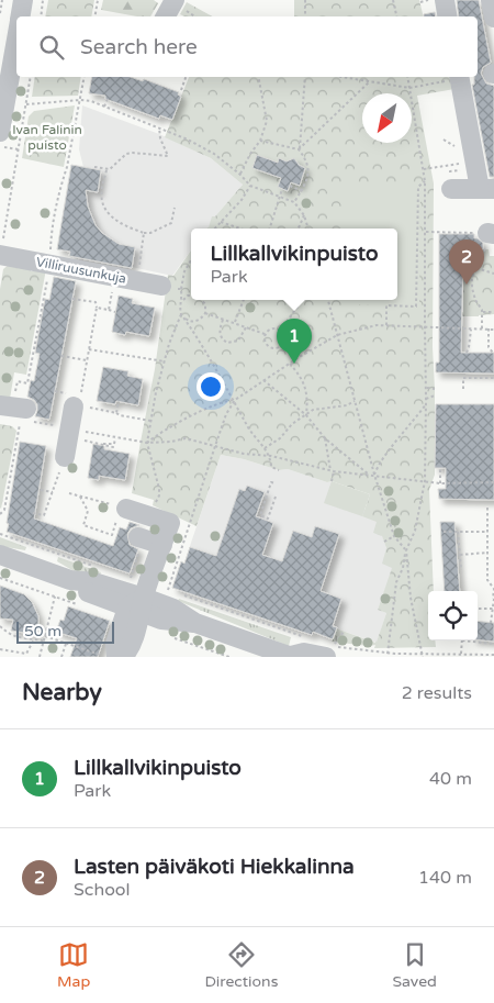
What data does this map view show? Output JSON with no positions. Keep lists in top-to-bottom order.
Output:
{
  "streets": {
    "street": ["Villiruusunkuja"]
  },
  "parks": ["Ivan Falinin puisto"],
  "scale_bar": "50 m",
  "north": "bottom left",
  "page": {
    "search": "Search here",
    "popup": ["Lillkallvikinpuisto", "Park"],
    "pins": ["2", "1"],
    "scale": "50 m",
    "heading": ["Nearby", "2 results"],
    "list": [
      {
        "mark": "1",
        "name": "Lillkallvikinpuisto",
        "note": "Park",
        "value": "40 m"
      },
      {
        "mark": "2",
        "name": "Lasten päiväkoti Hiekkalinna",
        "note": "School",
        "value": "140 m"
      }
    ],
    "nav": ["Map", "Directions", "Saved"]
  }
}
